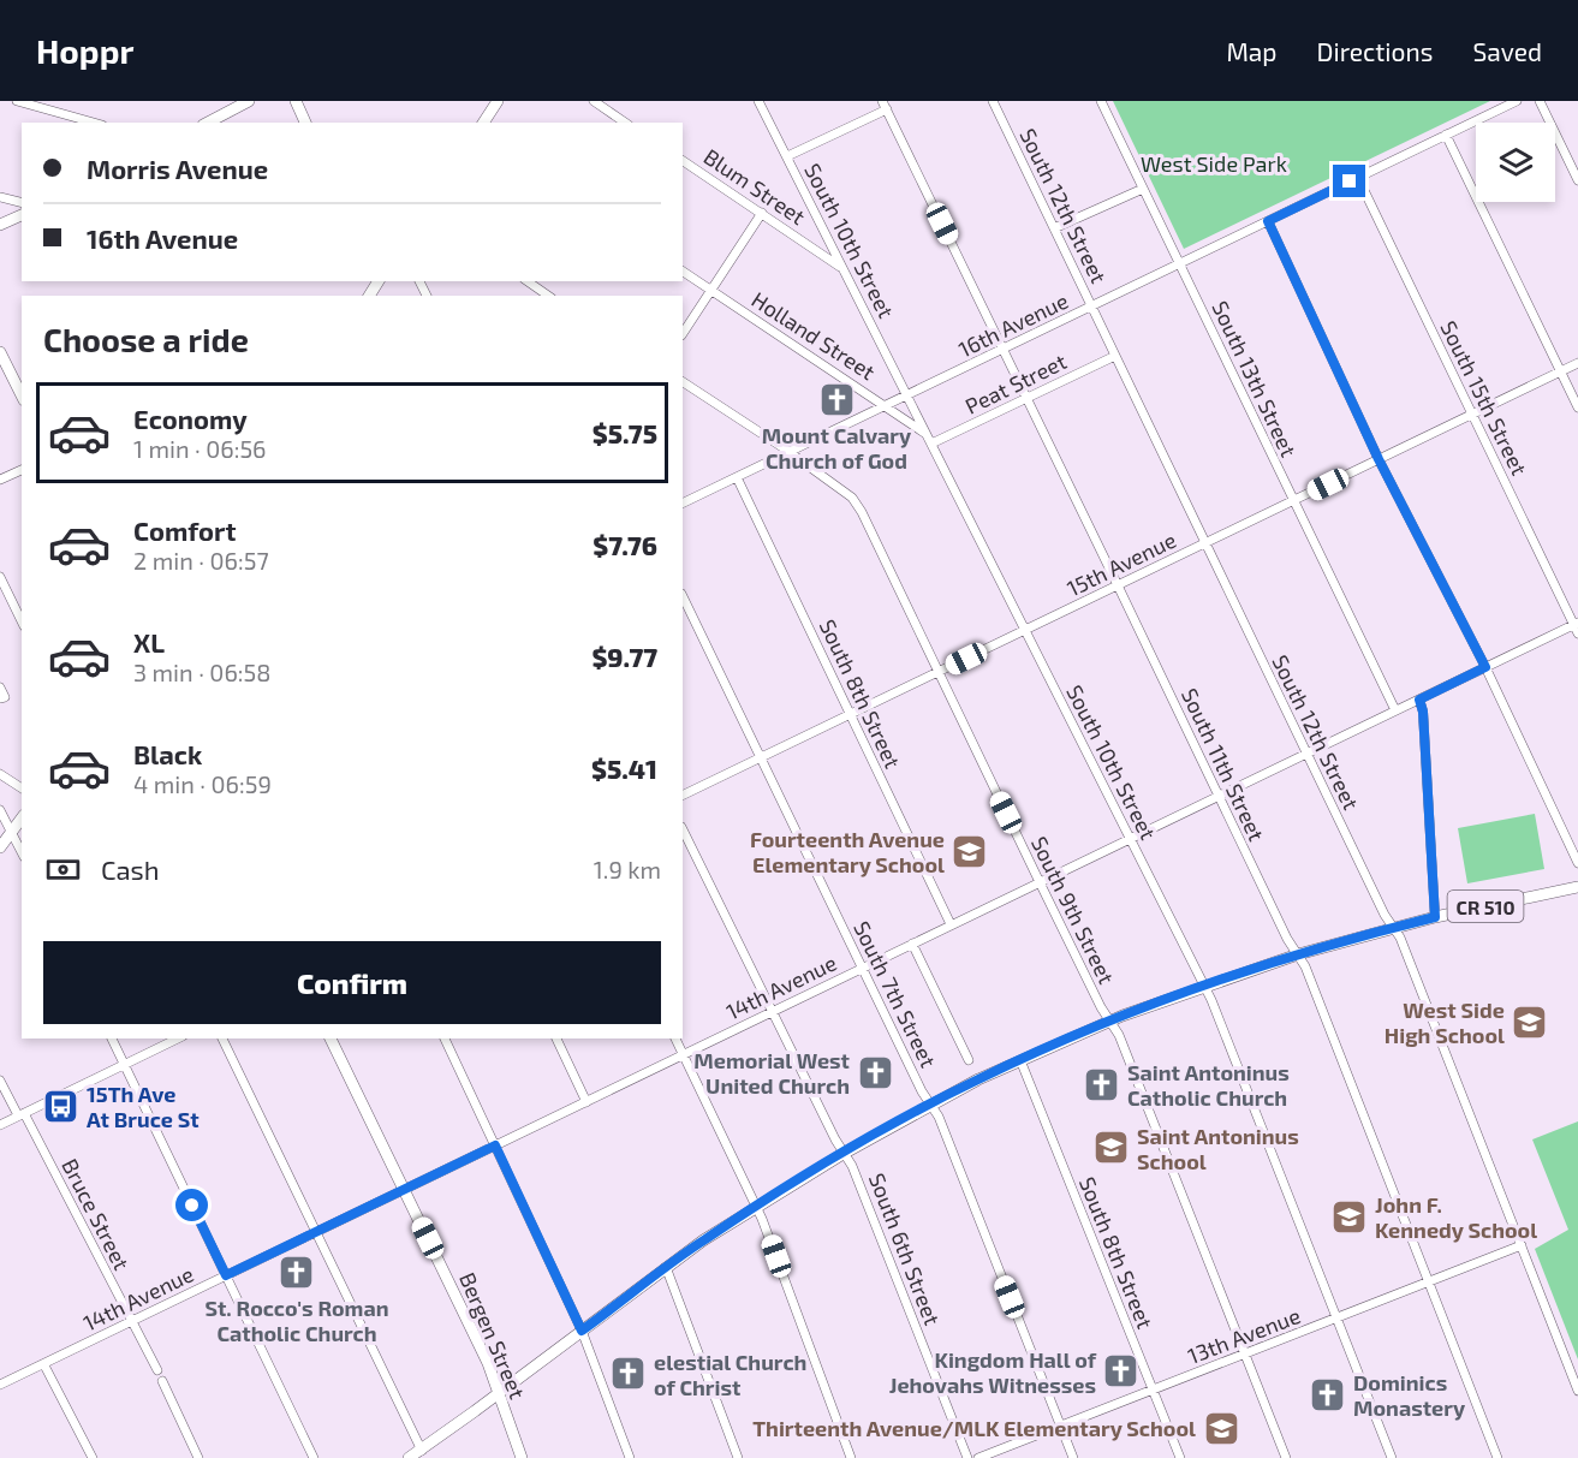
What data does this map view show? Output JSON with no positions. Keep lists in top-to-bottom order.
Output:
{
  "streets": {
    "main road": ["CR 510", "Bergen Street"],
    "street": [
      "Blum Street",
      "South 12th Street",
      "South 10th Street",
      "16th Avenue",
      "Holland Street",
      "South 13th Street",
      "Peat Street",
      "South 15th Street",
      "15th Avenue",
      "South 8th Street",
      "South 11th Street",
      "South 9th Street",
      "14th Avenue",
      "South 7th Street",
      "Bruce Street",
      "South 6th Street",
      "13th Avenue"
    ]
  },
  "crossings": [
    ["Blum Street", "South 10th Street"],
    ["South 12th Street", "16th Avenue"],
    ["South 12th Street", "Peat Street"],
    ["South 12th Street", "15th Avenue"],
    ["South 12th Street", "CR 510"],
    ["South 12th Street", "14th Avenue"],
    ["South 12th Street", "13th Avenue"],
    ["South 10th Street", "16th Avenue"],
    ["South 10th Street", "Holland Street"],
    ["South 10th Street", "Peat Street"],
    ["South 10th Street", "15th Avenue"],
    ["South 10th Street", "CR 510"],
    ["South 10th Street", "14th Avenue"],
    ["South 10th Street", "13th Avenue"],
    ["16th Avenue", "Holland Street"],
    ["16th Avenue", "South 13th Street"],
    ["16th Avenue", "South 15th Street"],
    ["16th Avenue", "South 8th Street"],
    ["16th Avenue", "South 11th Street"],
    ["16th Avenue", "South 9th Street"],
    ["South 13th Street", "15th Avenue"],
    ["South 13th Street", "14th Avenue"],
    ["Peat Street", "South 11th Street"],
    ["South 15th Street", "15th Avenue"],
    ["South 15th Street", "14th Avenue"],
    ["15th Avenue", "South 8th Street"],
    ["15th Avenue", "South 11th Street"],
    ["15th Avenue", "South 9th Street"],
    ["15th Avenue", "South 7th Street"],
    ["South 8th Street", "CR 510"],
    ["South 8th Street", "14th Avenue"],
    ["South 8th Street", "13th Avenue"],
    ["South 11th Street", "CR 510"],
    ["South 11th Street", "14th Avenue"],
    ["South 11th Street", "13th Avenue"],
    ["CR 510", "South 9th Street"],
    ["CR 510", "South 7th Street"],
    ["CR 510", "South 6th Street"],
    ["CR 510", "Bergen Street"],
    ["South 9th Street", "14th Avenue"],
    ["South 9th Street", "13th Avenue"],
    ["14th Avenue", "South 7th Street"],
    ["14th Avenue", "Bruce Street"],
    ["14th Avenue", "South 6th Street"],
    ["14th Avenue", "Bergen Street"],
    ["South 7th Street", "13th Avenue"]
  ],
  "parks": ["West Side Park"],
  "places": {
    "church": [
      "Mount Calvary Church of God",
      "Memorial West United Church",
      "Saint Antoninus Catholic Church",
      "St. Rocco's Roman Catholic Church",
      "Kingdom Hall of Jehovahs Witnesses",
      "elestial Church of Christ",
      "Dominics Monastery"
    ],
    "school or university": [
      "Fourteenth Avenue Elementary School",
      "West Side High School",
      "Saint Antoninus School",
      "John F. Kennedy School",
      "Thirteenth Avenue/MLK Elementary School"
    ],
    "bus stop": ["15Th Ave At Bruce St"]
  },
  "page": {
    "header": "Hoppr",
    "nav": ["Map", "Directions", "Saved"],
    "banner": ["Morris Avenue", "16th Avenue"],
    "heading": "Choose a ride",
    "list": [
      {
        "name": "Economy",
        "note": "1 min · 06:56",
        "value": "$5.75"
      },
      {
        "name": "Comfort",
        "note": "2 min · 06:57",
        "value": "$7.76"
      },
      {
        "name": "XL",
        "note": "3 min · 06:58",
        "value": "$9.77"
      },
      {
        "name": "Black",
        "note": "4 min · 06:59",
        "value": "$5.41"
      }
    ],
    "pay": ["Cash", "1.9 km"],
    "buttons": "Confirm"
  }
}
